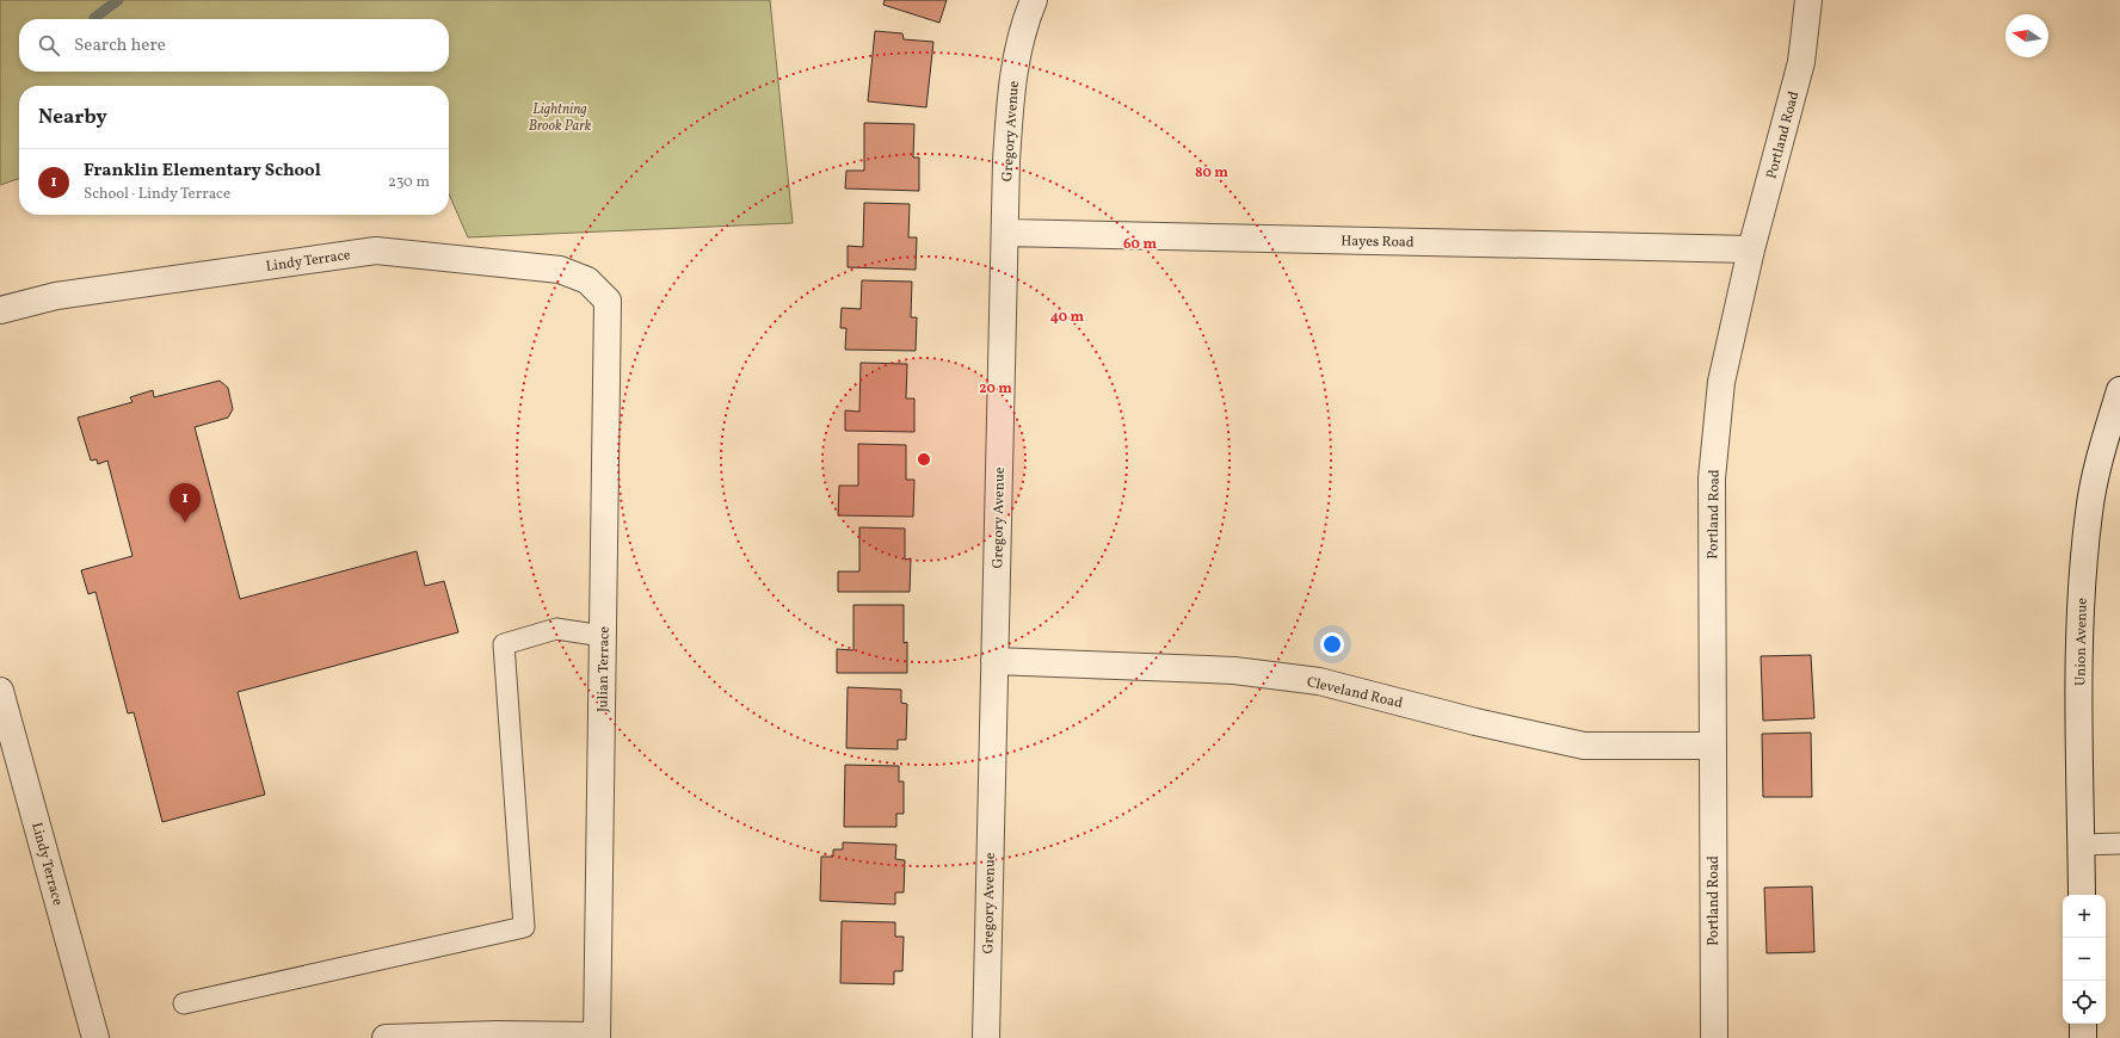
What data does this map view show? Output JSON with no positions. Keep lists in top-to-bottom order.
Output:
{
  "streets": {
    "street": [
      "Gregory Avenue",
      "Portland Road",
      "Hayes Road",
      "Lindy Terrace",
      "Union Avenue",
      "Julian Terrace",
      "Cleveland Road"
    ]
  },
  "crossings": [
    ["Gregory Avenue", "Hayes Road"],
    ["Gregory Avenue", "Cleveland Road"],
    ["Portland Road", "Hayes Road"],
    ["Portland Road", "Cleveland Road"],
    ["Lindy Terrace", "Julian Terrace"]
  ],
  "parks": ["Lightning Brook Park"],
  "north": "left",
  "page": {
    "search": "Search here",
    "heading": "Nearby",
    "list": [
      {
        "mark": "1",
        "name": "Franklin Elementary School",
        "note": "School · Lindy Terrace",
        "value": "230 m"
      }
    ],
    "pins": "1",
    "map_buttons": ["+", "−"]
  },
  "rings": [
    "80 m",
    "60 m",
    "40 m",
    "20 m"
  ]
}
